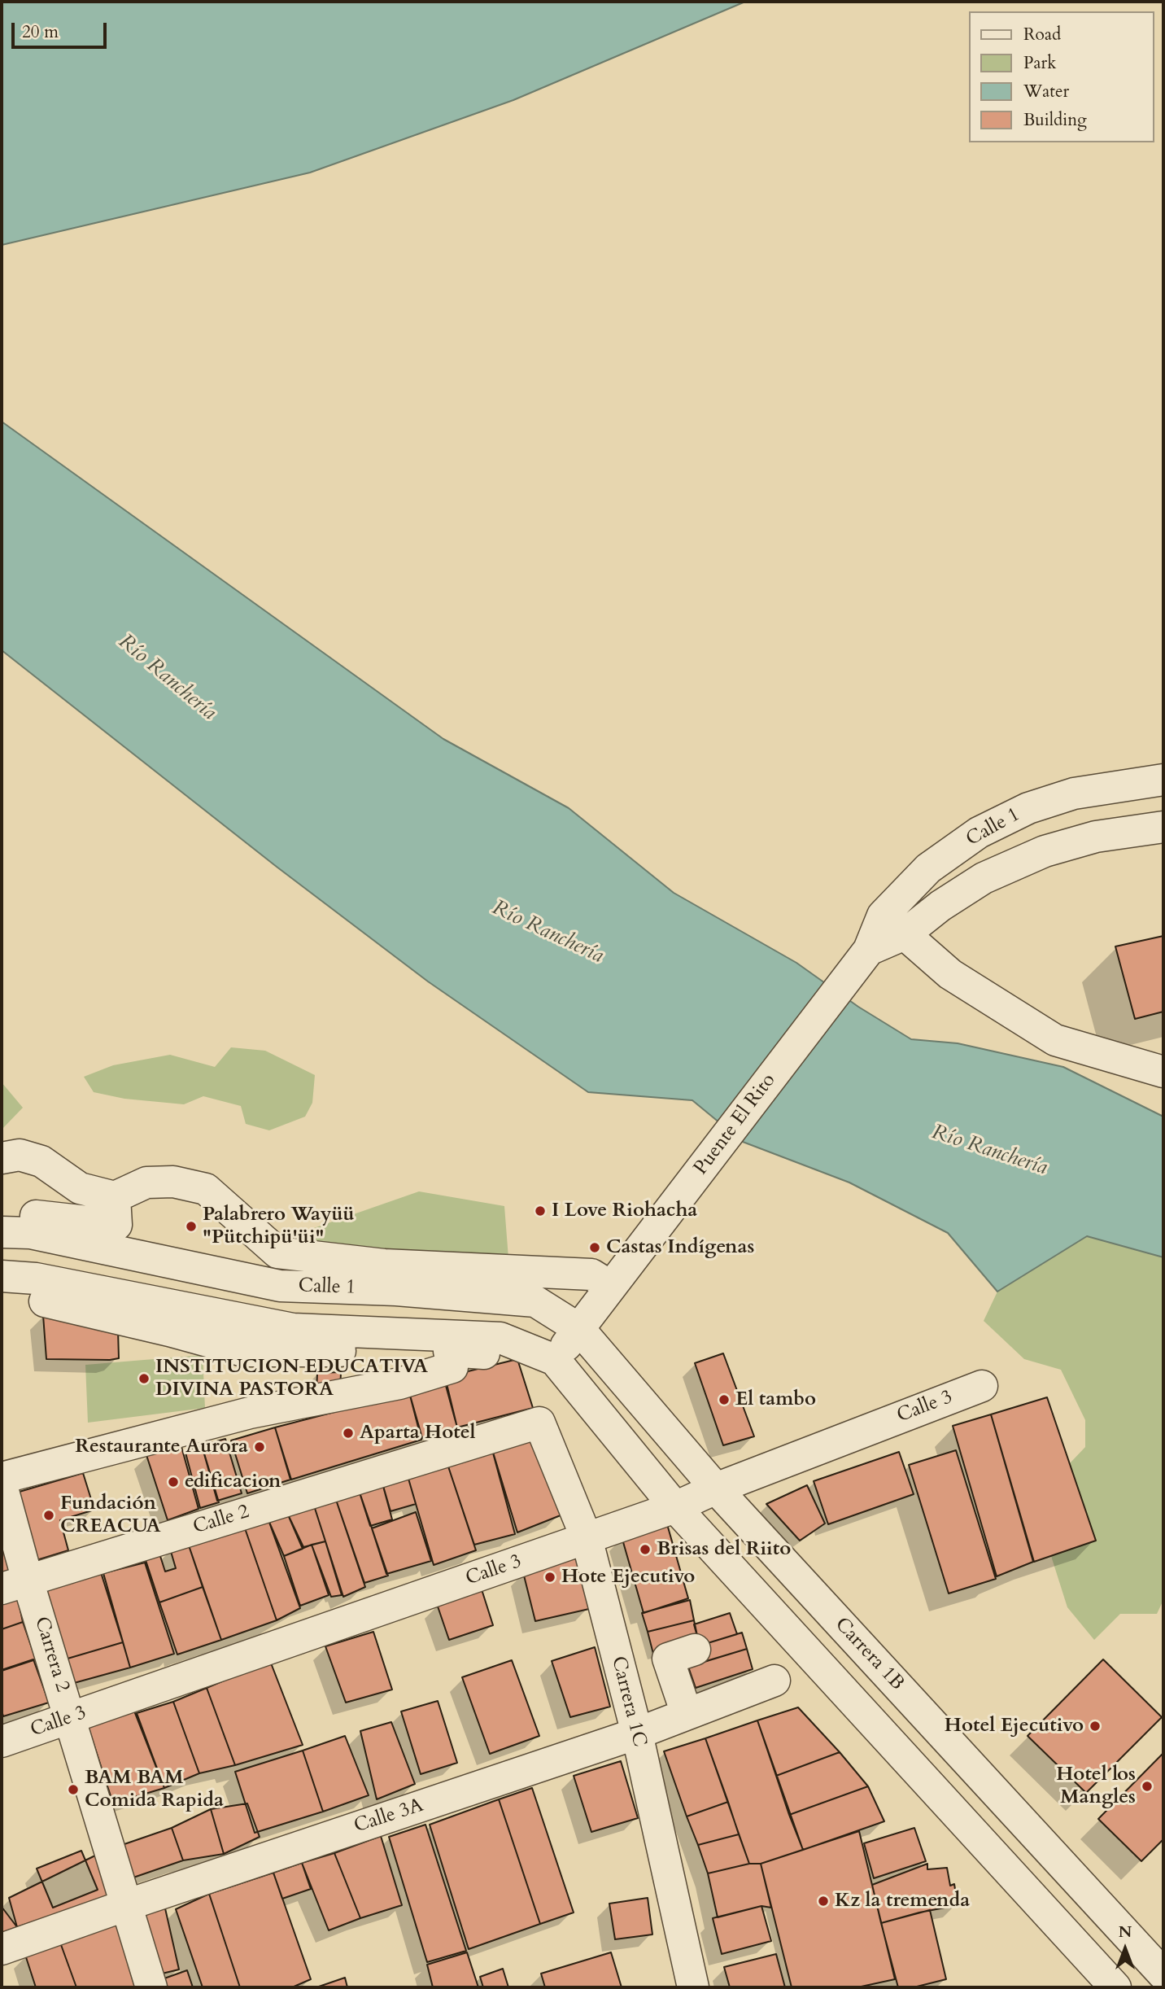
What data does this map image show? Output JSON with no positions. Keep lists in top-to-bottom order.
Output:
{
  "streets": {
    "street": [
      "Calle 1",
      "Puente El Rito",
      "Calle 3",
      "Calle 2",
      "Carrera 2",
      "Carrera 1B",
      "Carrera 1C",
      "Calle 3A"
    ]
  },
  "crossings": [
    ["Calle 1", "Puente El Rito"],
    ["Calle 1", "Carrera 1B"],
    ["Calle 3", "Carrera 2"],
    ["Calle 3", "Carrera 1B"],
    ["Calle 3", "Carrera 1C"],
    ["Calle 2", "Carrera 2"],
    ["Calle 2", "Carrera 1C"],
    ["Carrera 2", "Calle 3A"],
    ["Carrera 1C", "Calle 3A"]
  ],
  "water": ["Río Ranchería"],
  "places": [
    "I Love Riohacha",
    "Palabrero Wayüü \"Pütchipü'üi\"",
    "Castas Indígenas",
    "INSTITUCION EDUCATIVA DIVINA PASTORA",
    "El tambo",
    "Aparta Hotel",
    "Restaurante Aurora",
    "edificacion",
    "Fundación CREACUA",
    "Brisas del Riito",
    "Hote Ejecutivo",
    "Hotel Ejecutivo",
    "Hotel los Mangles",
    "BAM BAM Comida Rapida",
    "Kz la tremenda"
  ],
  "legend": [
    "Road",
    "Park",
    "Water",
    "Building"
  ],
  "scale_bar": "20 m",
  "north": "top"
}
